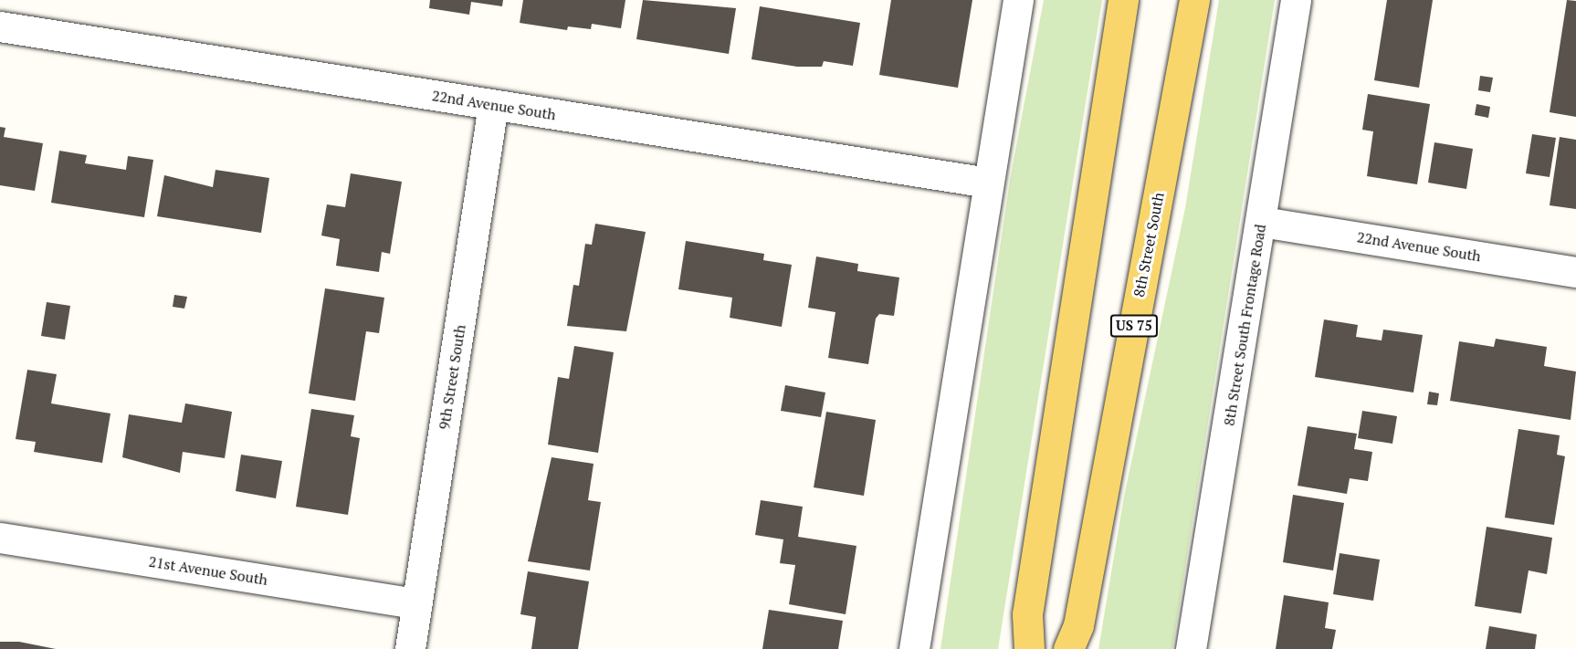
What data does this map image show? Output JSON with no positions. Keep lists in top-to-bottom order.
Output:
{
  "streets": {
    "main road": ["8th Street South", "US 75"],
    "street": [
      "22nd Avenue South",
      "8th Street South Frontage Road",
      "9th Street South",
      "21st Avenue South"
    ]
  },
  "crossings": [
    ["22nd Avenue South", "8th Street South Frontage Road"],
    ["22nd Avenue South", "9th Street South"],
    ["9th Street South", "21st Avenue South"]
  ]
}
